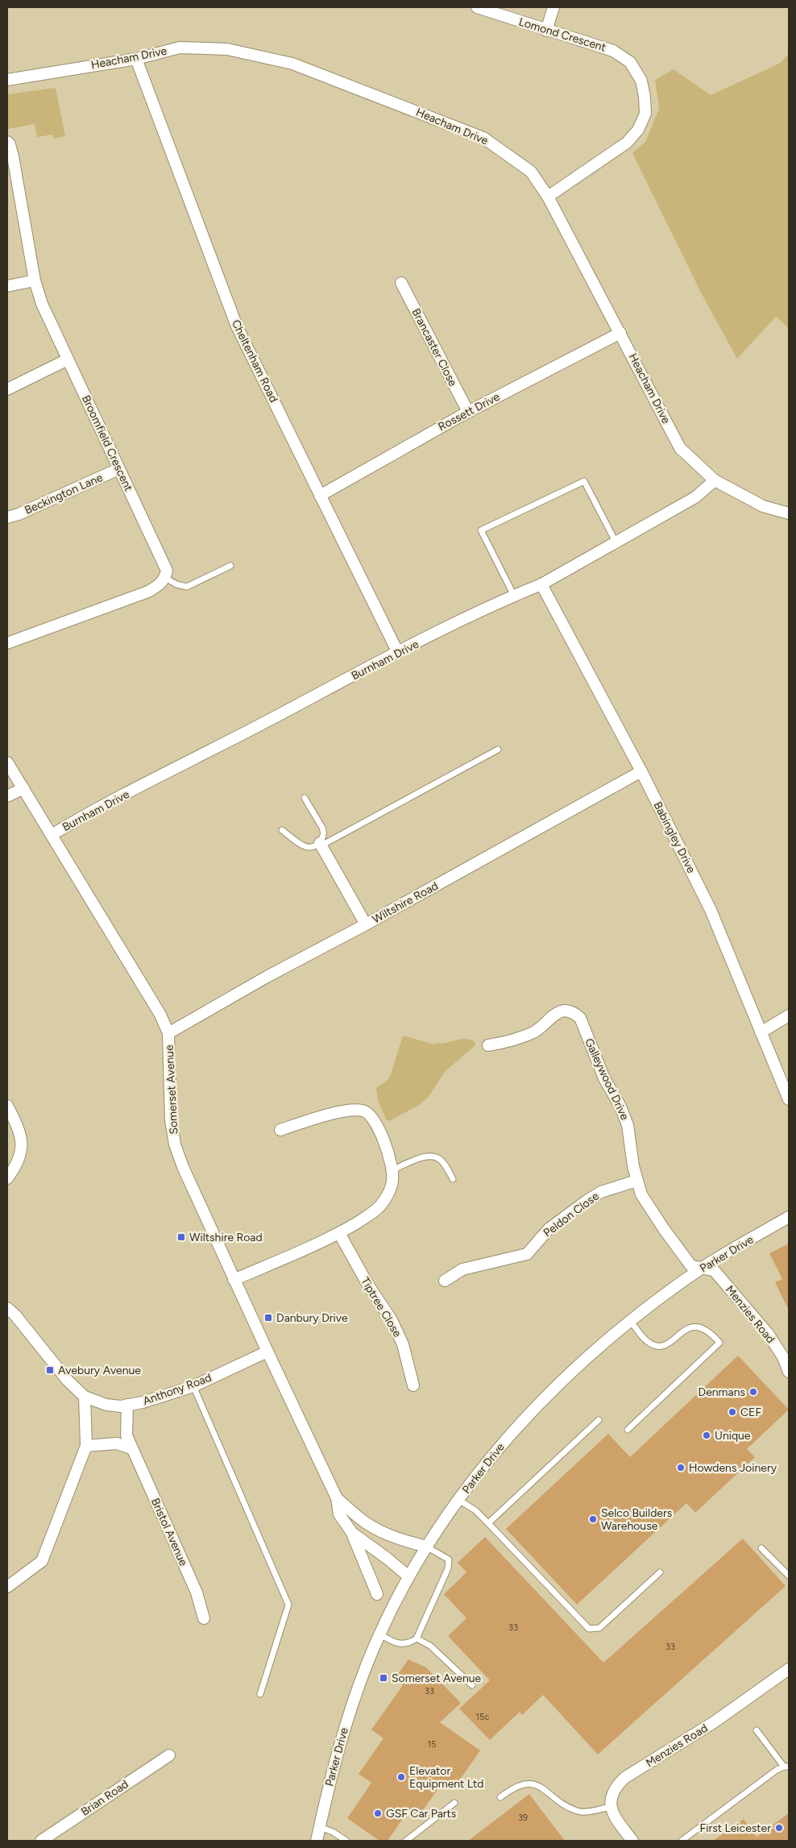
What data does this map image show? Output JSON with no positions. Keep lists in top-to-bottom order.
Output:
{
  "streets": {
    "street": [
      "Lomond Crescent",
      "Heacham Drive",
      "Brancaster Close",
      "Cheltenham Road",
      "Rossett Drive",
      "Broomfield Crescent",
      "Beckington Lane",
      "Burnham Drive",
      "Babingley Drive",
      "Wiltshire Road",
      "Galleywood Drive",
      "Somerset Avenue",
      "Peldon Close",
      "Parker Drive",
      "Tiptree Close",
      "Menzies Road",
      "Anthony Road",
      "Bristol Avenue",
      "Brian Road"
    ]
  },
  "crossings": [
    ["Lomond Crescent", "Heacham Drive"],
    ["Heacham Drive", "Cheltenham Road"],
    ["Heacham Drive", "Rossett Drive"],
    ["Heacham Drive", "Burnham Drive"],
    ["Brancaster Close", "Rossett Drive"],
    ["Cheltenham Road", "Rossett Drive"],
    ["Cheltenham Road", "Burnham Drive"],
    ["Broomfield Crescent", "Beckington Lane"],
    ["Burnham Drive", "Babingley Drive"],
    ["Burnham Drive", "Somerset Avenue"],
    ["Babingley Drive", "Wiltshire Road"],
    ["Wiltshire Road", "Somerset Avenue"],
    ["Galleywood Drive", "Peldon Close"],
    ["Galleywood Drive", "Parker Drive"],
    ["Galleywood Drive", "Menzies Road"],
    ["Somerset Avenue", "Parker Drive"],
    ["Somerset Avenue", "Anthony Road"],
    ["Parker Drive", "Menzies Road"],
    ["Anthony Road", "Bristol Avenue"]
  ],
  "places": {
    "transit": [
      "Wiltshire Road",
      "Danbury Drive",
      "Avebury Avenue",
      "Somerset Avenue"
    ],
    "other": [
      "Denmans",
      "CEF",
      "Unique",
      "Howdens Joinery",
      "Selco Builders Warehouse",
      "Elevator Equipment Ltd",
      "GSF Car Parts",
      "First Leicester"
    ]
  },
  "house_numbers": [
    "33",
    "33",
    "33",
    "15c",
    "15",
    "39"
  ]
}
